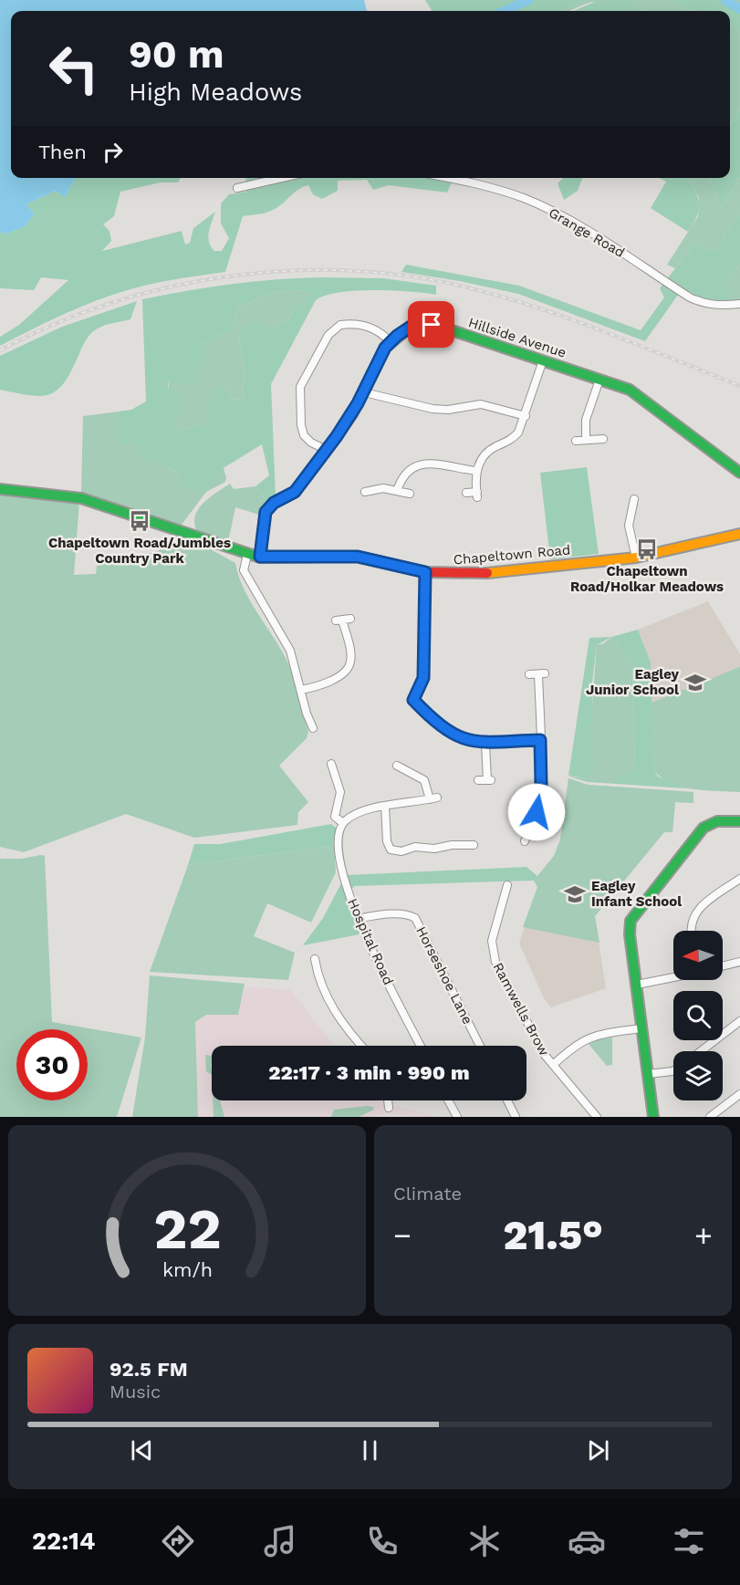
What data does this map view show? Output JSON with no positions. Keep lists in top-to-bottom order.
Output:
{
  "streets": {
    "street": [
      "Grange Road",
      "Hillside Avenue",
      "Chapeltown Road",
      "Hospital Road",
      "Horseshoe Lane",
      "Ramwells Brow"
    ]
  },
  "crossings": [
    ["Hillside Avenue", "Chapeltown Road"],
    ["Hospital Road", "Horseshoe Lane"]
  ],
  "places": {
    "bus stop": ["Chapeltown Road/Jumbles Country Park", "Chapeltown Road/Holkar Meadows"],
    "school or university": ["Eagley Junior School", "Eagley Infant School"]
  },
  "north": "left",
  "page": {
    "turn": ["90 m", "High Meadows"],
    "then": "Then",
    "limit": "30",
    "trip": "22:17 · 3 min · 990 m",
    "tile": "Climate",
    "heat": ["−", "21.5°", "+"],
    "song": ["92.5 FM", "Music"],
    "tabs": "22:14",
    "gauge": ["22", "km/h"]
  }
}
